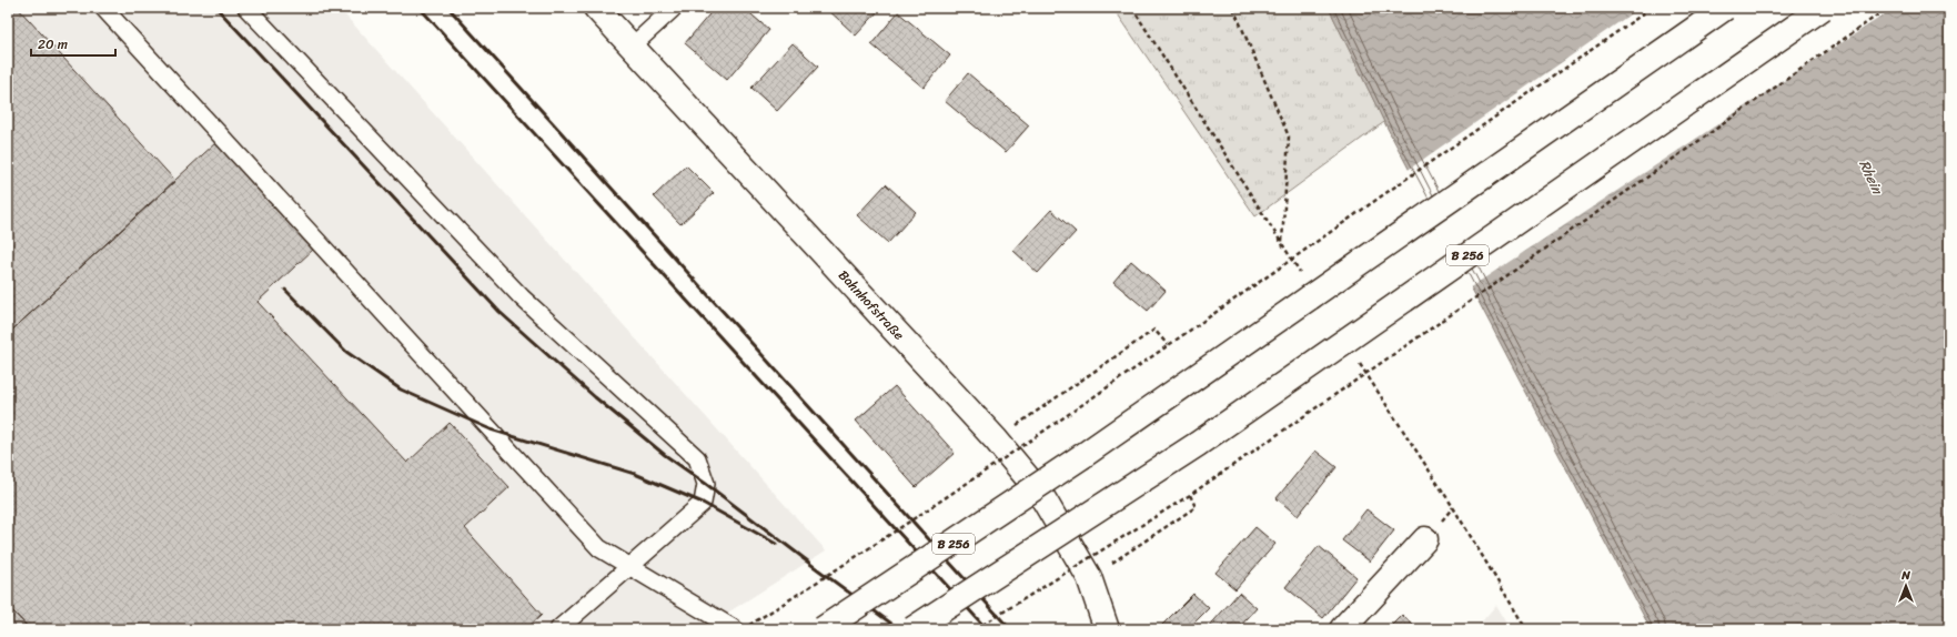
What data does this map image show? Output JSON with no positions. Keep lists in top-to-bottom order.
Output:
{
  "streets": {
    "main road": ["B 256", "Bahnhofstraße"]
  },
  "water": ["Rhein"],
  "scale_bar": "20 m",
  "north": "top"
}
